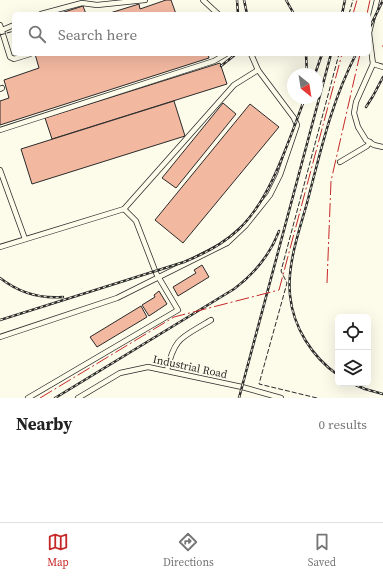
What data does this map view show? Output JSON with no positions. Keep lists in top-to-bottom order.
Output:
{
  "streets": {
    "street": ["Industrial Road"]
  },
  "north": "bottom right",
  "page": {
    "search": "Search here",
    "heading": ["Nearby", "0 results"],
    "nav": ["Map", "Directions", "Saved"]
  }
}
